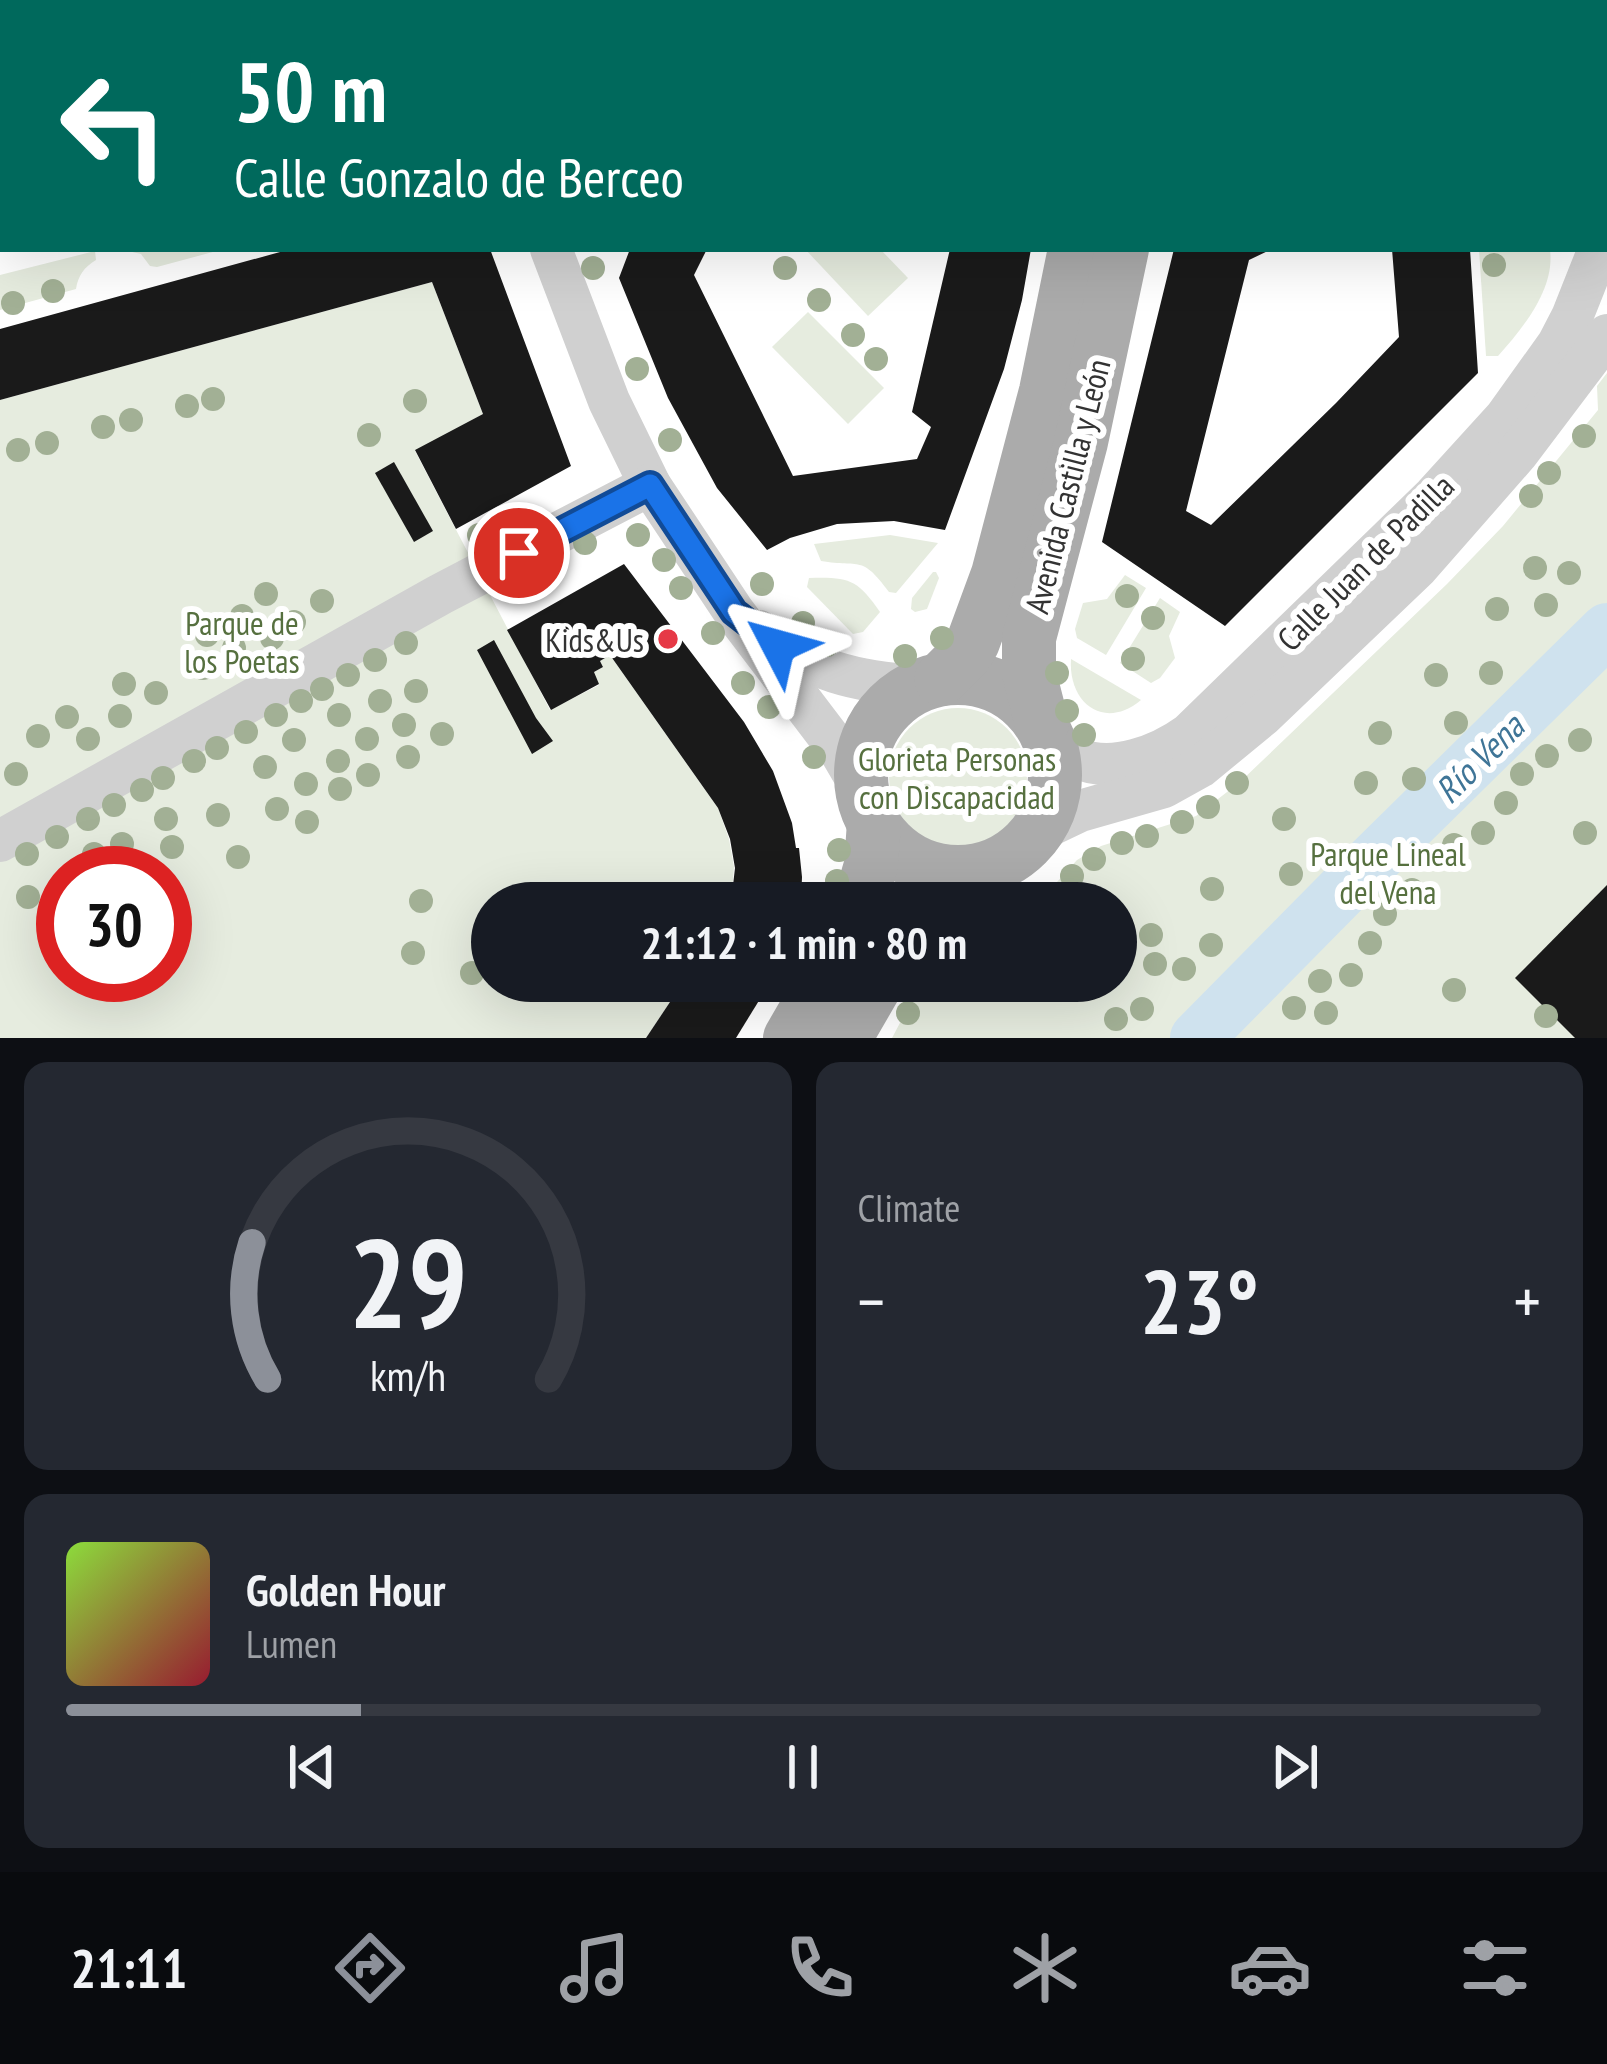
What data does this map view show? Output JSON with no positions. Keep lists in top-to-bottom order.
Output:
{
  "streets": {
    "main road": ["Avenida Castilla y León"],
    "street": ["Calle Juan de Padilla"]
  },
  "crossings": [
    ["Avenida Castilla y León", "Calle Juan de Padilla"]
  ],
  "water": ["Río Vena"],
  "parks": ["Parque de los Poetas", "Glorieta Personas con Discapacidad", "Parque Lineal del Vena"],
  "places": ["Kids&Us"],
  "page": {
    "turn": ["50 m", "Calle Gonzalo de Berceo"],
    "limit": "30",
    "trip": "21:12 · 1 min · 80 m",
    "tile": "Climate",
    "heat": ["−", "23°", "+"],
    "song": ["Golden Hour", "Lumen"],
    "tabs": "21:11",
    "gauge": ["29", "km/h"]
  }
}
